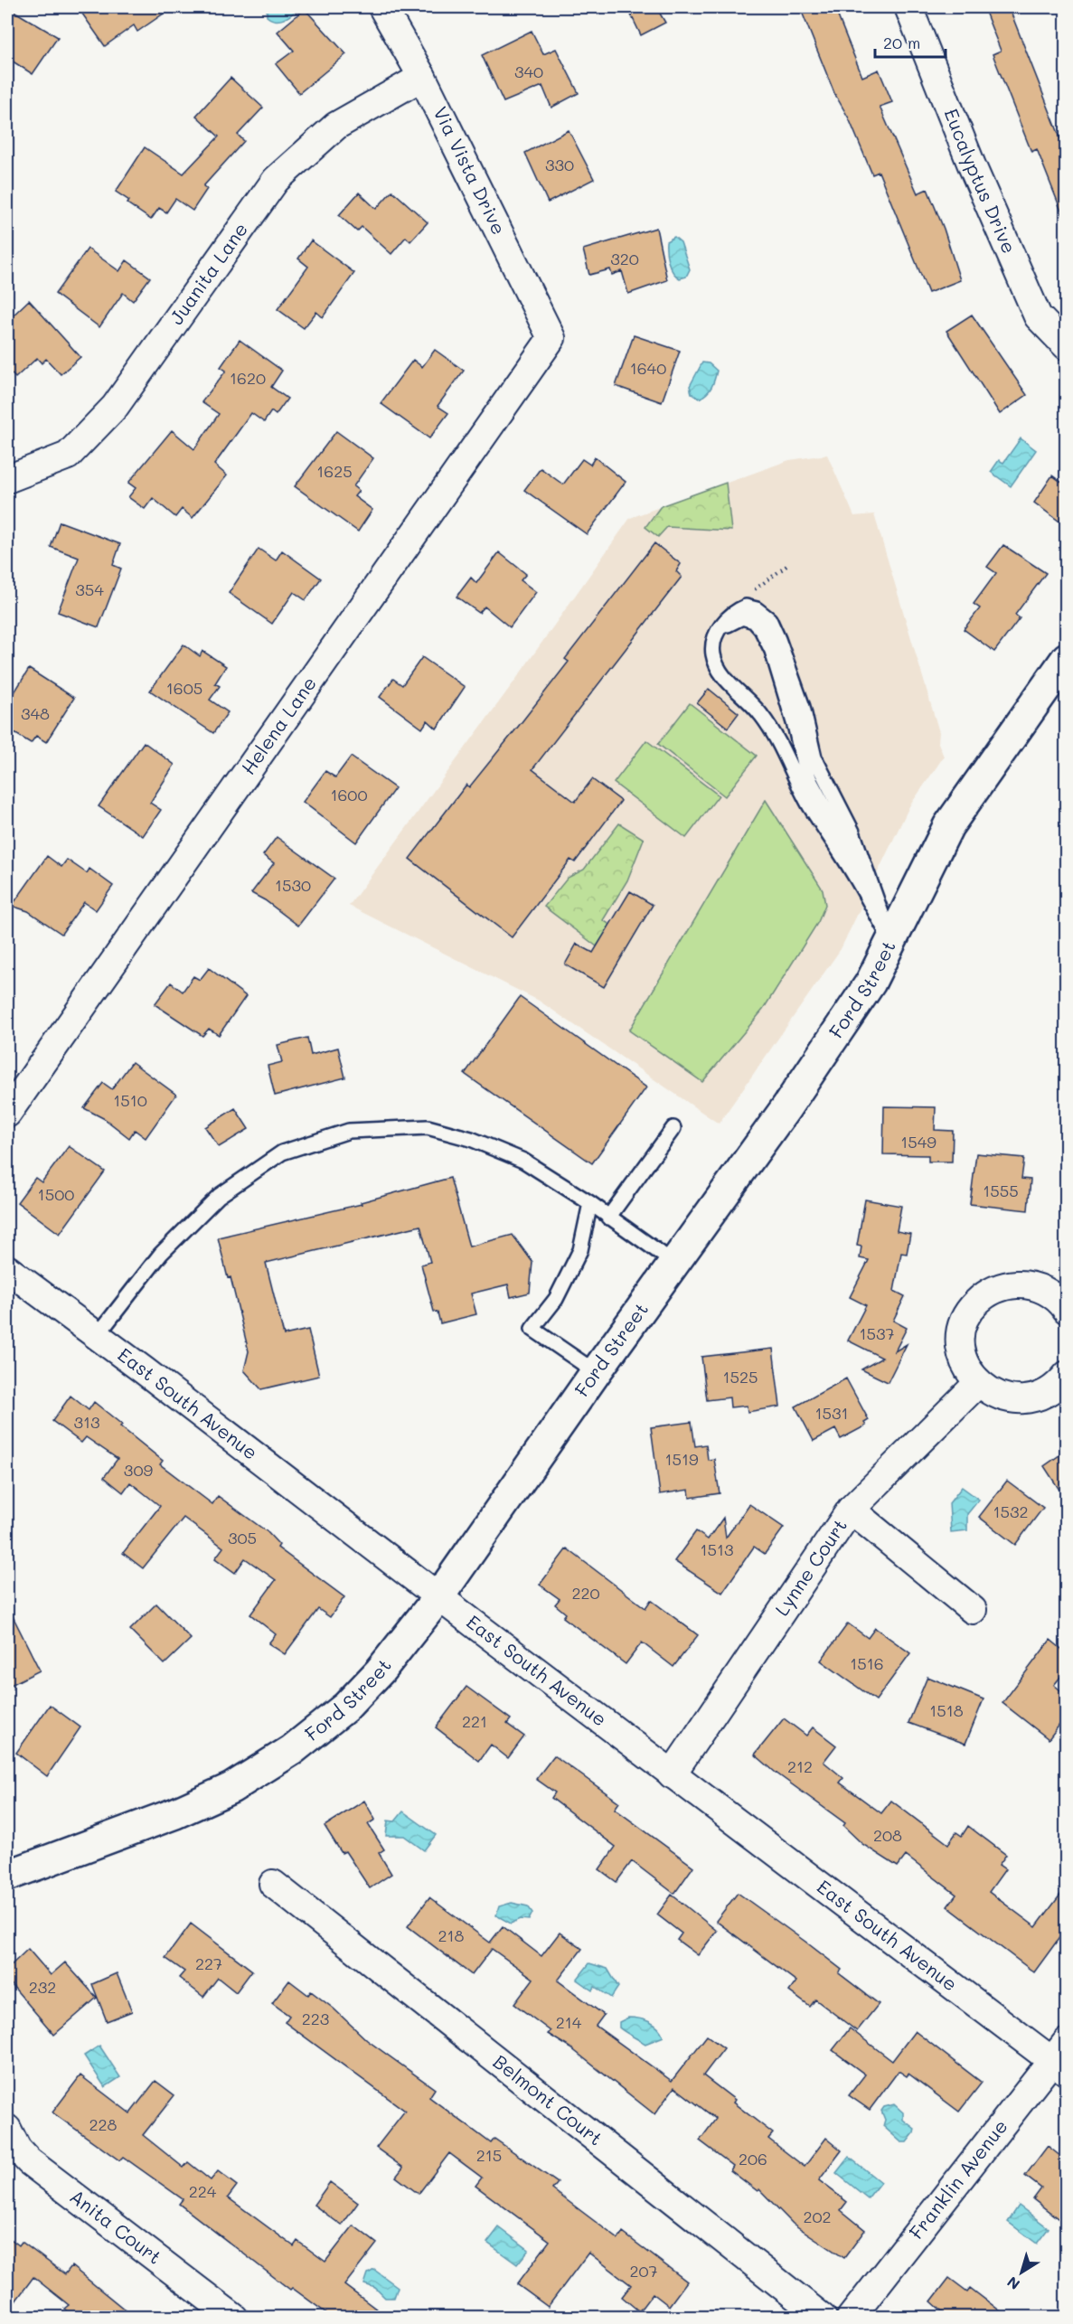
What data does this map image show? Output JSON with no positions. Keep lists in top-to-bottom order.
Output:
{
  "streets": {
    "street": [
      "Via Vista Drive",
      "Eucalyptus Drive",
      "Juanita Lane",
      "Helena Lane",
      "Ford Street",
      "East South Avenue",
      "Lynne Court",
      "Belmont Court",
      "Franklin Avenue",
      "Anita Court"
    ]
  },
  "crossings": [
    ["Via Vista Drive", "Juanita Lane"],
    ["Via Vista Drive", "Helena Lane"],
    ["Ford Street", "East South Avenue"],
    ["East South Avenue", "Lynne Court"],
    ["East South Avenue", "Franklin Avenue"]
  ],
  "house_numbers": [
    "340",
    "330",
    "320",
    "1640",
    "1620",
    "1625",
    "354",
    "1605",
    "348",
    "1600",
    "1530",
    "1510",
    "1549",
    "1555",
    "1500",
    "1537",
    "1525",
    "1531",
    "313",
    "1519",
    "309",
    "1532",
    "305",
    "1513",
    "220",
    "1516",
    "1518",
    "221",
    "212",
    "208",
    "218",
    "227",
    "232",
    "223",
    "214",
    "228",
    "215",
    "206",
    "224",
    "202",
    "207"
  ],
  "scale_bar": "20 m",
  "north": "bottom left"
}
